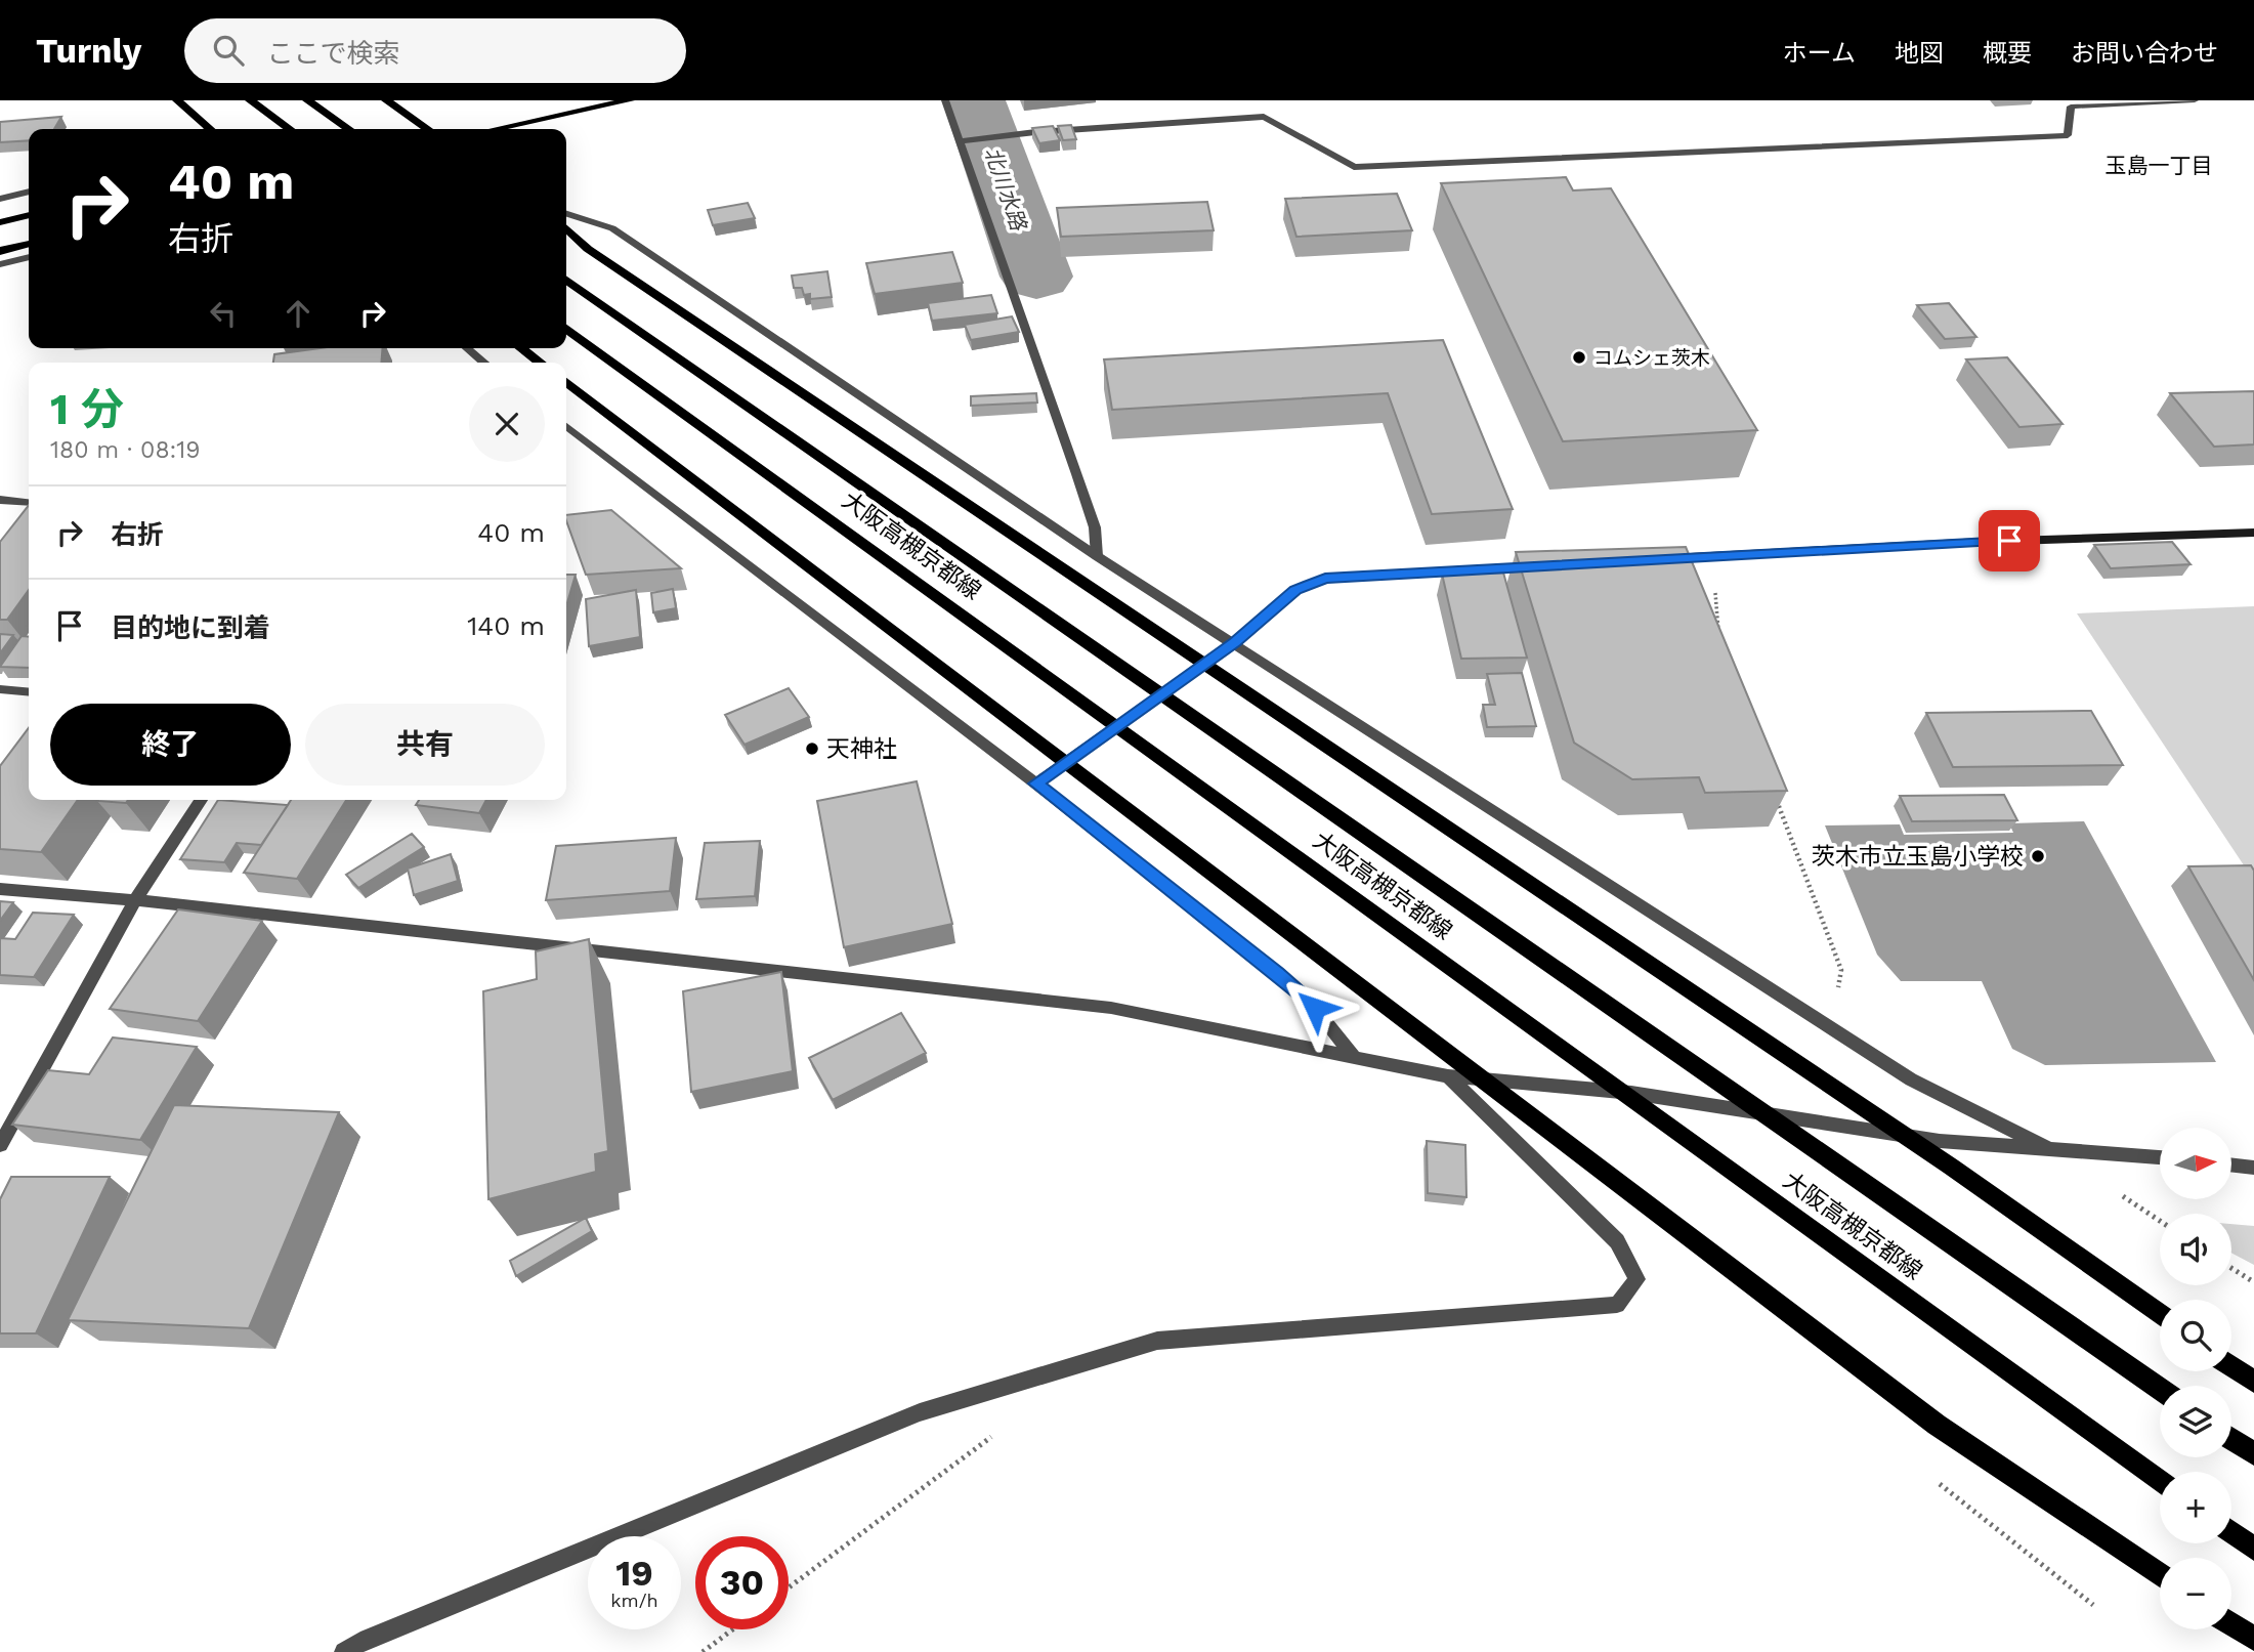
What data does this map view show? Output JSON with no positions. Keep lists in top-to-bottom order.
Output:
{
  "streets": {
    "main road": ["大阪高槻京都線"]
  },
  "districts": ["玉島一丁目"],
  "water": ["北川水路"],
  "places": ["コムシェ茨木", "天神社", "茨木市立玉島小学校"],
  "north": "right",
  "page": {
    "header": "Turnly",
    "search": "ここで検索",
    "nav": [
      "ホーム",
      "地図",
      "概要",
      "お問い合わせ"
    ],
    "turn": ["40 m", "右折"],
    "heading": ["1 分", "180 m · 08:19"],
    "list": [
      {
        "name": "右折",
        "value": "40 m"
      },
      {
        "name": "目的地に到着",
        "value": "140 m"
      }
    ],
    "buttons": ["終了", "共有"],
    "map_buttons": ["+", "−"],
    "speed": "19 km/h",
    "limit": "30"
  }
}
